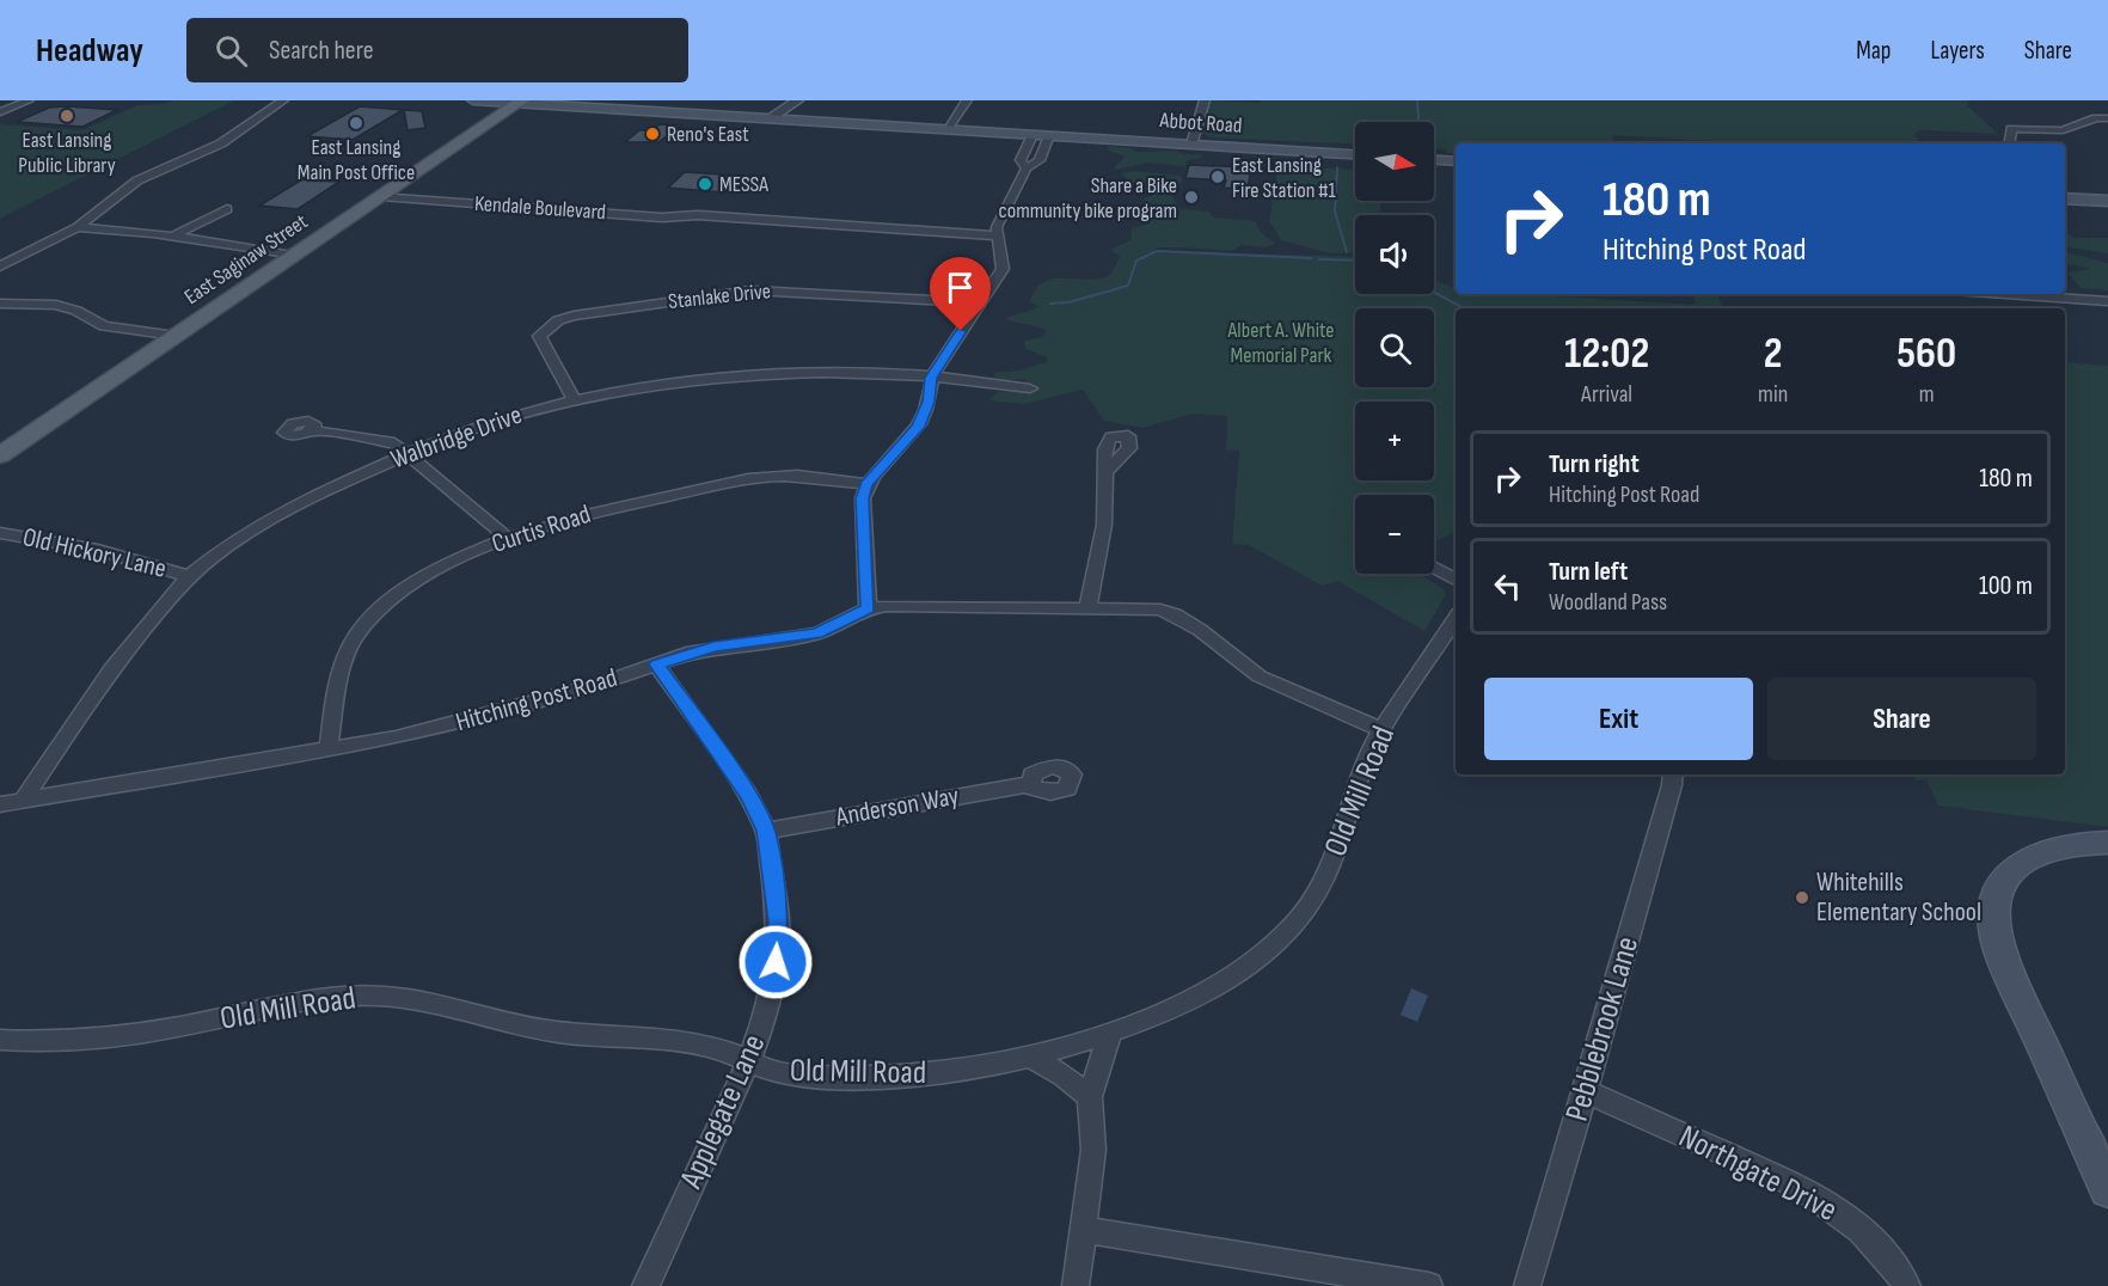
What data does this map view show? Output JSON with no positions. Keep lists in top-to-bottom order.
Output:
{
  "streets": {
    "main road": ["Abbot Road", "East Saginaw Street"],
    "street": [
      "Kendale Boulevard",
      "Stanlake Drive",
      "Walbridge Drive",
      "Curtis Road",
      "Old Hickory Lane",
      "Hitching Post Road",
      "Old Mill Road",
      "Anderson Way",
      "Pebblebrook Lane",
      "Applegate Lane",
      "Northgate Drive"
    ]
  },
  "crossings": [
    ["Abbot Road", "East Saginaw Street"],
    ["Kendale Boulevard", "East Saginaw Street"],
    ["Stanlake Drive", "Walbridge Drive"],
    ["Walbridge Drive", "Old Hickory Lane"],
    ["Walbridge Drive", "Hitching Post Road"],
    ["Curtis Road", "Hitching Post Road"],
    ["Hitching Post Road", "Old Mill Road"],
    ["Hitching Post Road", "Applegate Lane"],
    ["Old Mill Road", "Applegate Lane"],
    ["Anderson Way", "Applegate Lane"],
    ["Pebblebrook Lane", "Northgate Drive"]
  ],
  "parks": ["Albert A. White Memorial Park"],
  "places": [
    "East Lansing Public Library",
    "East Lansing Main Post Office",
    "Reno's East",
    "East Lansing Fire Station #1",
    "MESSA",
    "Share a Bike community bike program",
    "Whitehills Elementary School"
  ],
  "north": "right",
  "page": {
    "header": "Headway",
    "search": "Search here",
    "nav": ["Map", "Layers", "Share"],
    "map_buttons": ["+", "−"],
    "turn": ["180 m", "Hitching Post Road"],
    "eta": [
      "12:02",
      "Arrival",
      "2",
      "min",
      "560",
      "m"
    ],
    "list": [
      {
        "name": "Turn right",
        "note": "Hitching Post Road",
        "value": "180 m"
      },
      {
        "name": "Turn left",
        "note": "Woodland Pass",
        "value": "100 m"
      }
    ],
    "buttons": ["Exit", "Share"]
  }
}
